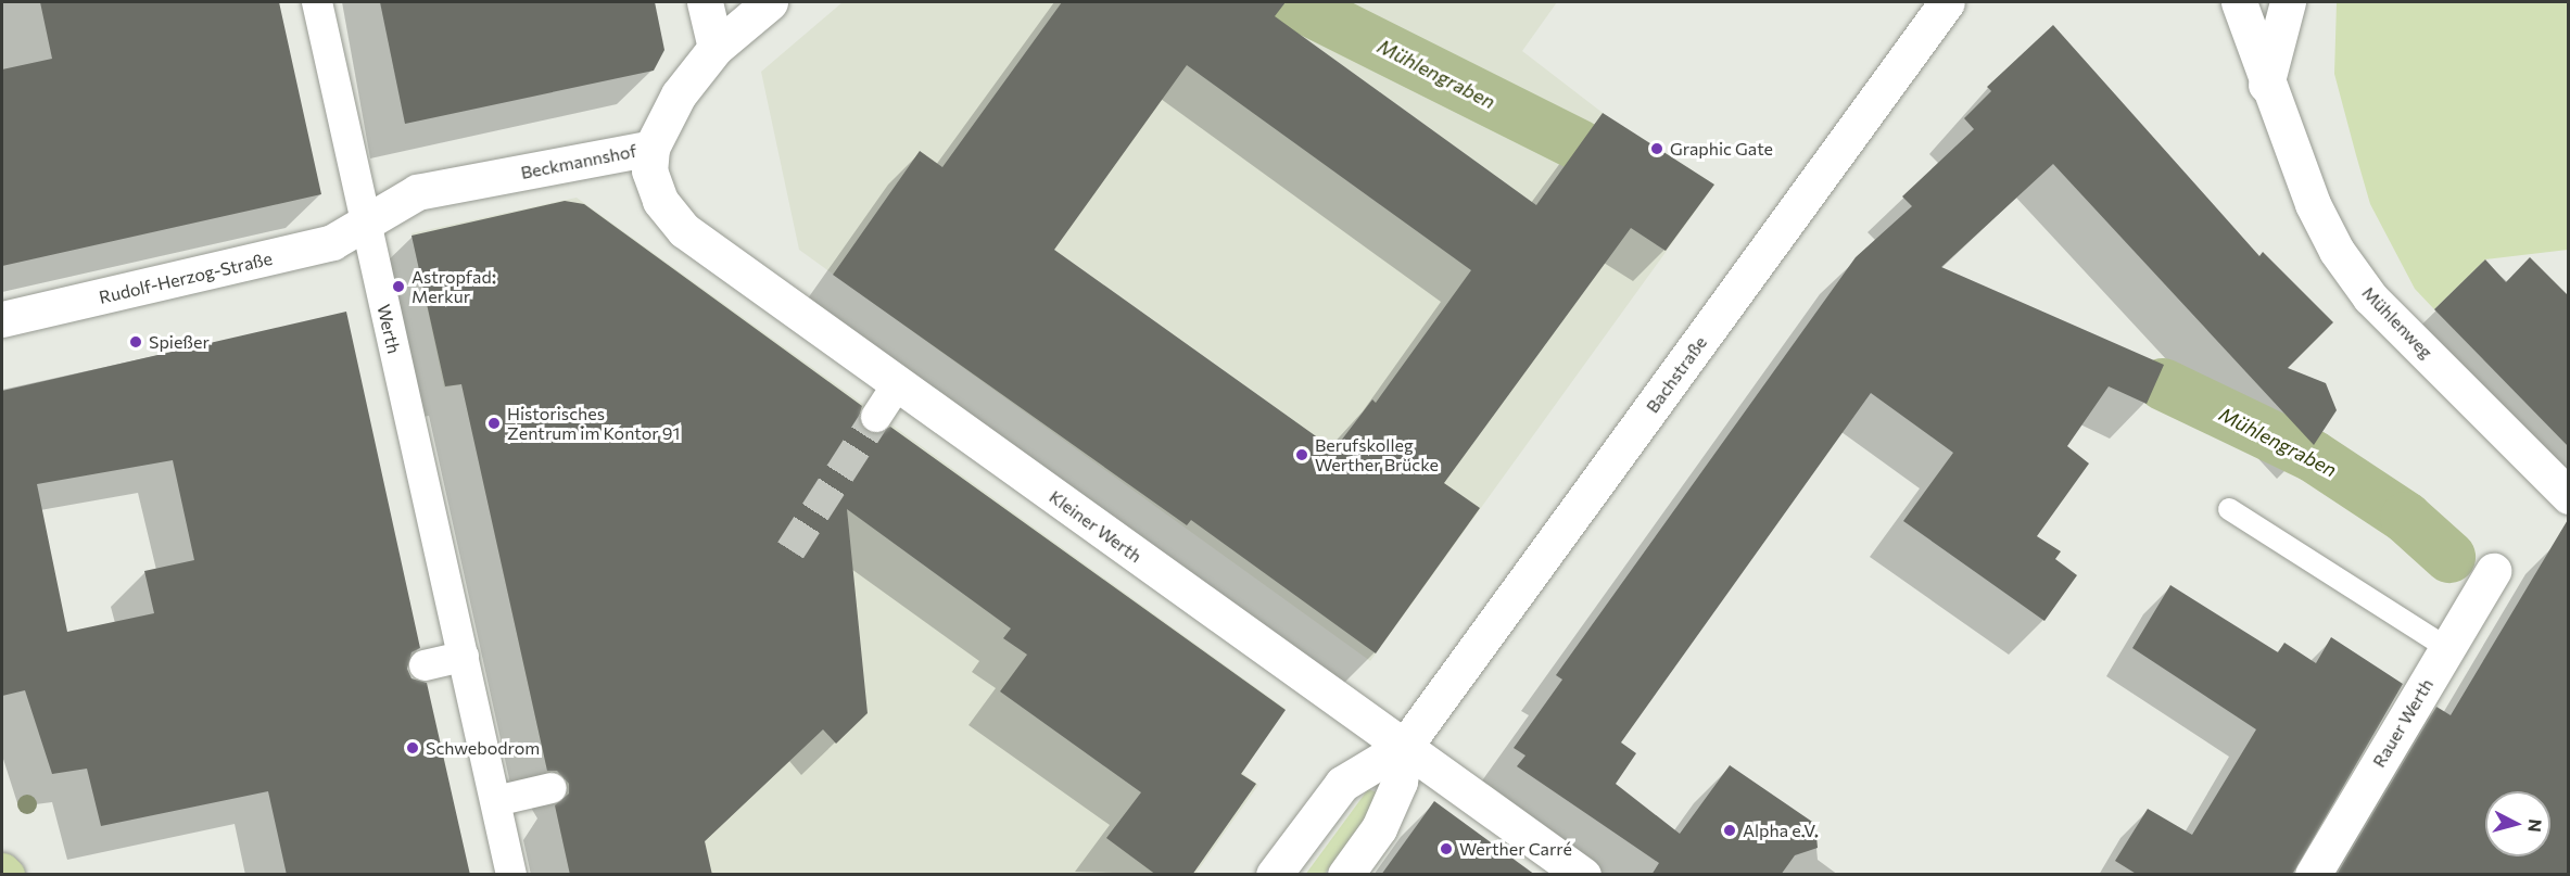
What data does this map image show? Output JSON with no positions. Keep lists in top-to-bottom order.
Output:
{
  "streets": {
    "street": [
      "Beckmannshof",
      "Rudolf-Herzog-Straße",
      "Mühlenweg",
      "Werth",
      "Bachstraße",
      "Kleiner Werth",
      "Rauer Werth"
    ]
  },
  "crossings": [
    ["Beckmannshof", "Rudolf-Herzog-Straße"],
    ["Beckmannshof", "Werth"],
    ["Beckmannshof", "Kleiner Werth"],
    ["Rudolf-Herzog-Straße", "Werth"],
    ["Bachstraße", "Kleiner Werth"]
  ],
  "water": ["Mühlengraben"],
  "places": [
    "Graphic Gate",
    "Astropfad: Merkur",
    "Spießer",
    "Historisches Zentrum im Kontor 91",
    "Berufskolleg Werther Brücke",
    "Schwebodrom",
    "Alpha e.V.",
    "Werther Carré"
  ],
  "north": "right"
}
